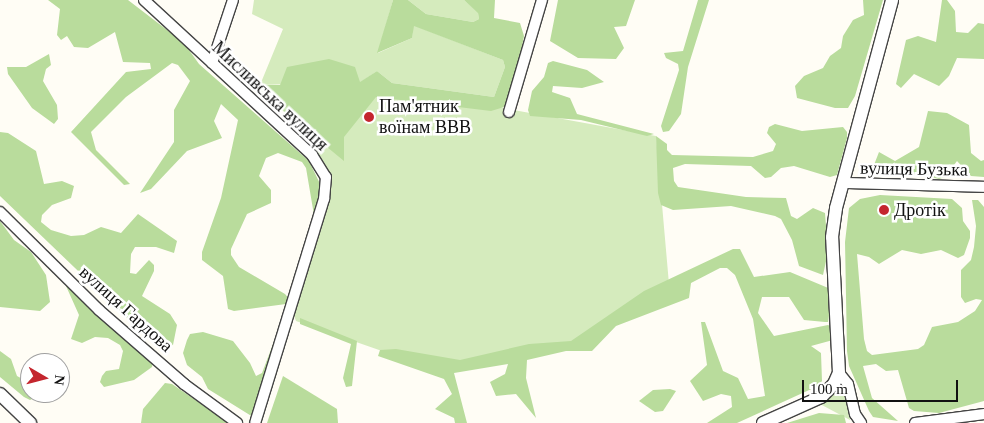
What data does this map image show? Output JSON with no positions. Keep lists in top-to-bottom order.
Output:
{
  "streets": {
    "street": ["Мисливська вулиця", "вулиця Бузька", "вулиця Гардова"]
  },
  "places": ["Пам'ятник воїнам ВВВ", "Дротік"],
  "scale_bar": "100 m",
  "north": "right"
}
